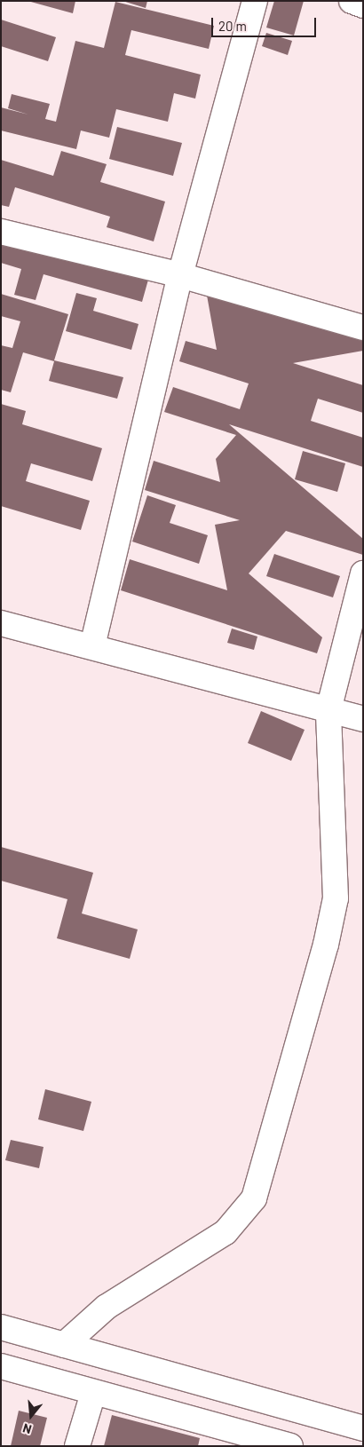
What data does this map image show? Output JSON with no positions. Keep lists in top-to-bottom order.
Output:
{
  "scale_bar": "20 m",
  "north": "bottom"
}
